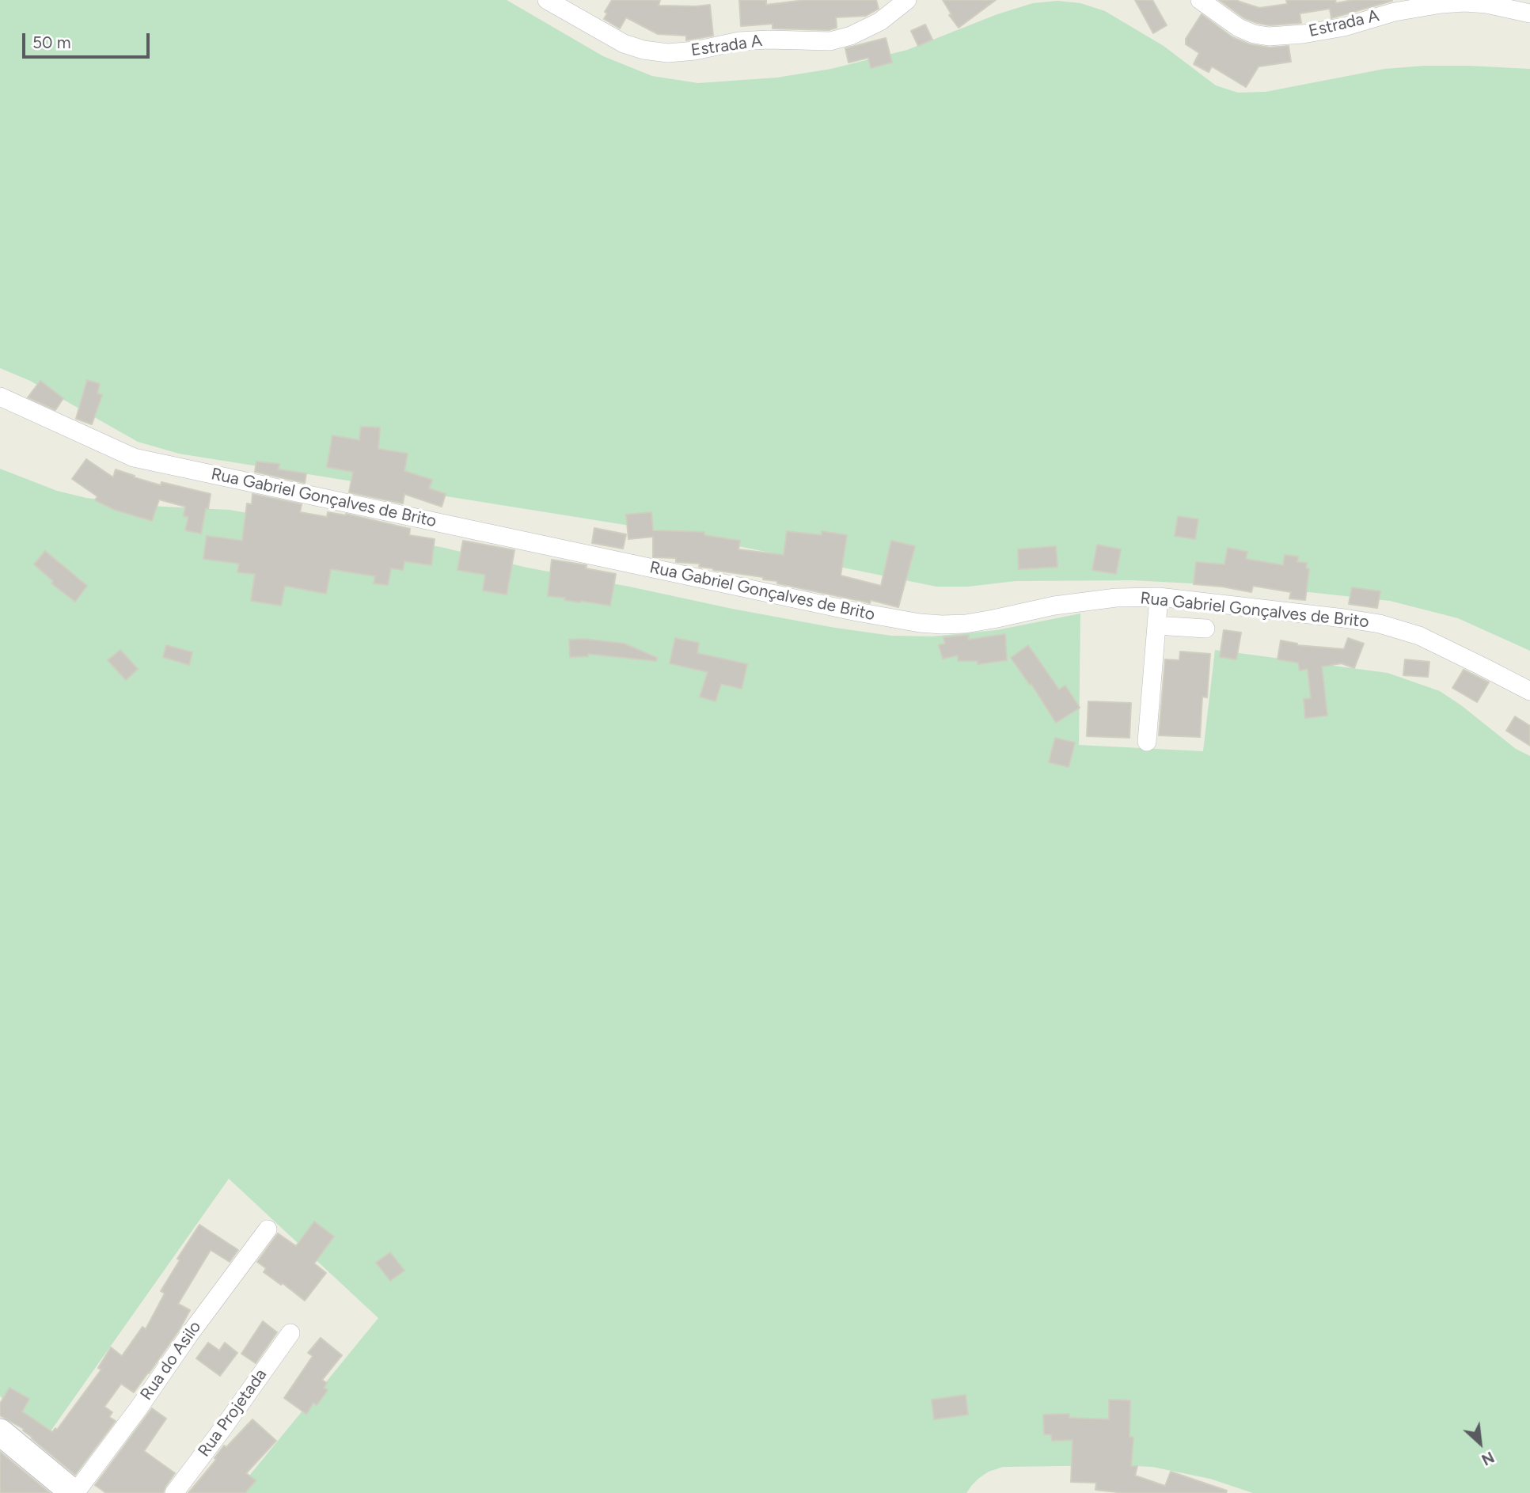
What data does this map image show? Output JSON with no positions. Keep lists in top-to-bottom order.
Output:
{
  "streets": {
    "street": [
      "Estrada A",
      "Rua Gabriel Gonçalves de Brito",
      "Rua do Asilo",
      "Rua Projetada"
    ]
  },
  "scale_bar": "50 m",
  "north": "bottom right"
}
